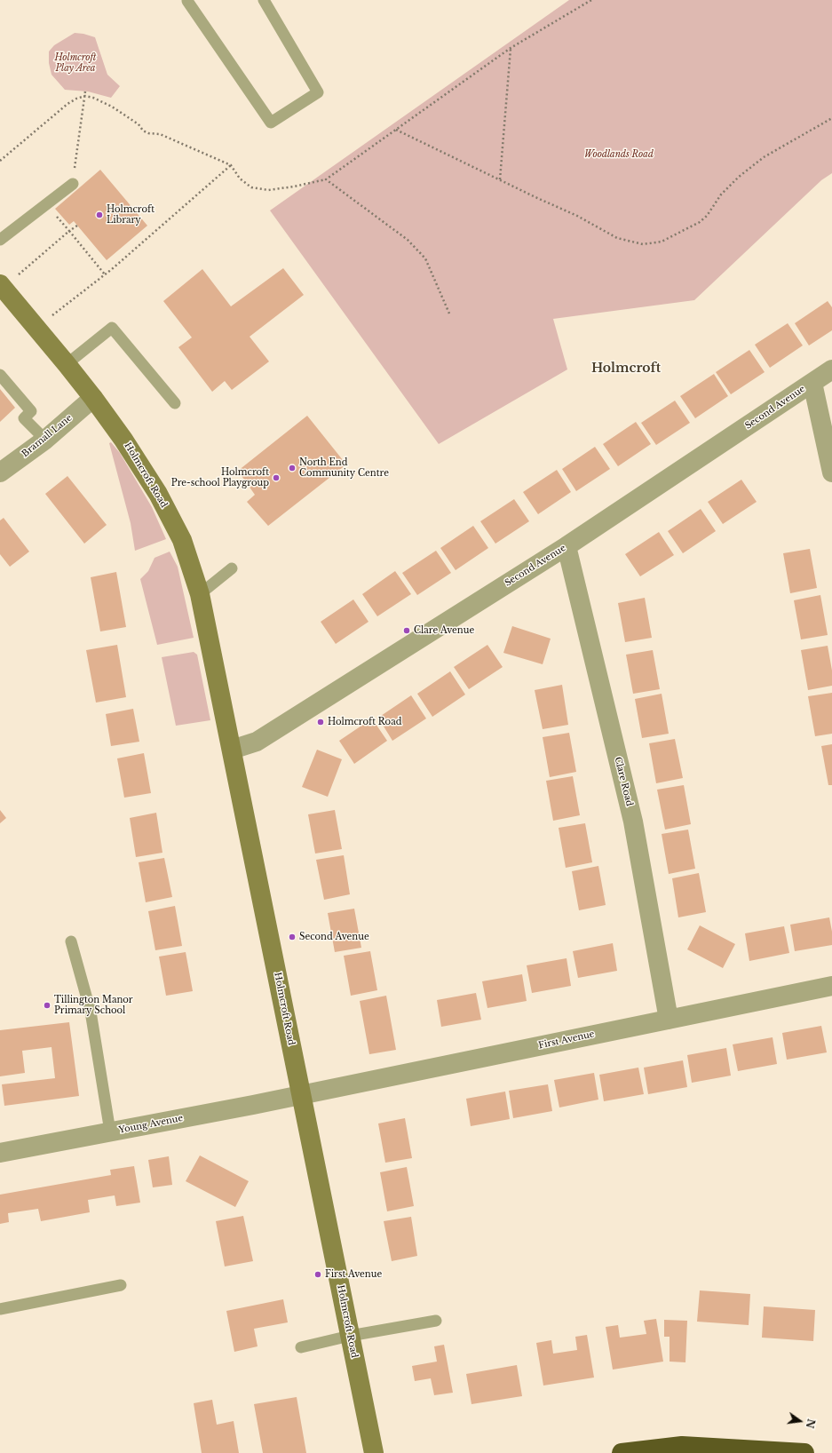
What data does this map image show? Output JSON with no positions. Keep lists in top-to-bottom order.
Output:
{
  "streets": {
    "street": [
      "Second Avenue",
      "Bramall Lane",
      "Holmcroft Road",
      "Clare Road",
      "First Avenue",
      "Young Avenue"
    ]
  },
  "crossings": [
    ["Second Avenue", "Holmcroft Road"],
    ["Second Avenue", "Clare Road"],
    ["Bramall Lane", "Holmcroft Road"],
    ["Holmcroft Road", "First Avenue"],
    ["Holmcroft Road", "Young Avenue"],
    ["Clare Road", "First Avenue"],
    ["First Avenue", "Young Avenue"]
  ],
  "districts": ["Holmcroft"],
  "parks": ["Holmcroft Play Area", "Woodlands Road"],
  "places": [
    "Holmcroft Library",
    "North End Community Centre",
    "Holmcroft Pre-school Playgroup",
    "Clare Avenue",
    "Holmcroft Road",
    "Second Avenue",
    "Tillington Manor Primary School",
    "First Avenue"
  ],
  "north": "right"
}
